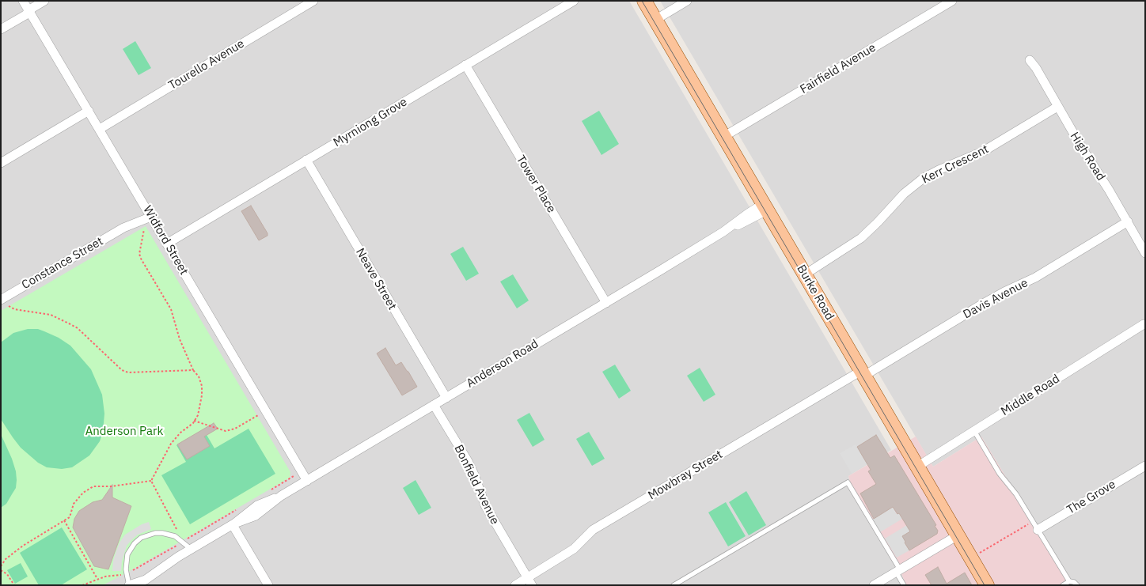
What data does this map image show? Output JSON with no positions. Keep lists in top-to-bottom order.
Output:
{
  "streets": {
    "main road": ["Burke Road"],
    "street": [
      "Tourello Avenue",
      "Fairfield Avenue",
      "Myrniong Grove",
      "High Road",
      "Kerr Crescent",
      "Tower Place",
      "Widford Street",
      "Constance Street",
      "Neave Street",
      "Davis Avenue",
      "Anderson Road",
      "Middle Road",
      "Mowbray Street",
      "Bonfield Avenue",
      "The Grove"
    ]
  },
  "crossings": [
    ["Tourello Avenue", "Widford Street"],
    ["Fairfield Avenue", "Burke Road"],
    ["Myrniong Grove", "Tower Place"],
    ["Myrniong Grove", "Widford Street"],
    ["Myrniong Grove", "Neave Street"],
    ["High Road", "Kerr Crescent"],
    ["High Road", "Davis Avenue"],
    ["Kerr Crescent", "Burke Road"],
    ["Tower Place", "Anderson Road"],
    ["Widford Street", "Constance Street"],
    ["Widford Street", "Anderson Road"],
    ["Neave Street", "Anderson Road"],
    ["Burke Road", "Davis Avenue"],
    ["Burke Road", "Anderson Road"],
    ["Burke Road", "Middle Road"],
    ["Burke Road", "Mowbray Street"],
    ["Davis Avenue", "Mowbray Street"],
    ["Anderson Road", "Bonfield Avenue"],
    ["Mowbray Street", "Bonfield Avenue"]
  ],
  "parks": ["Anderson Park"]
}
